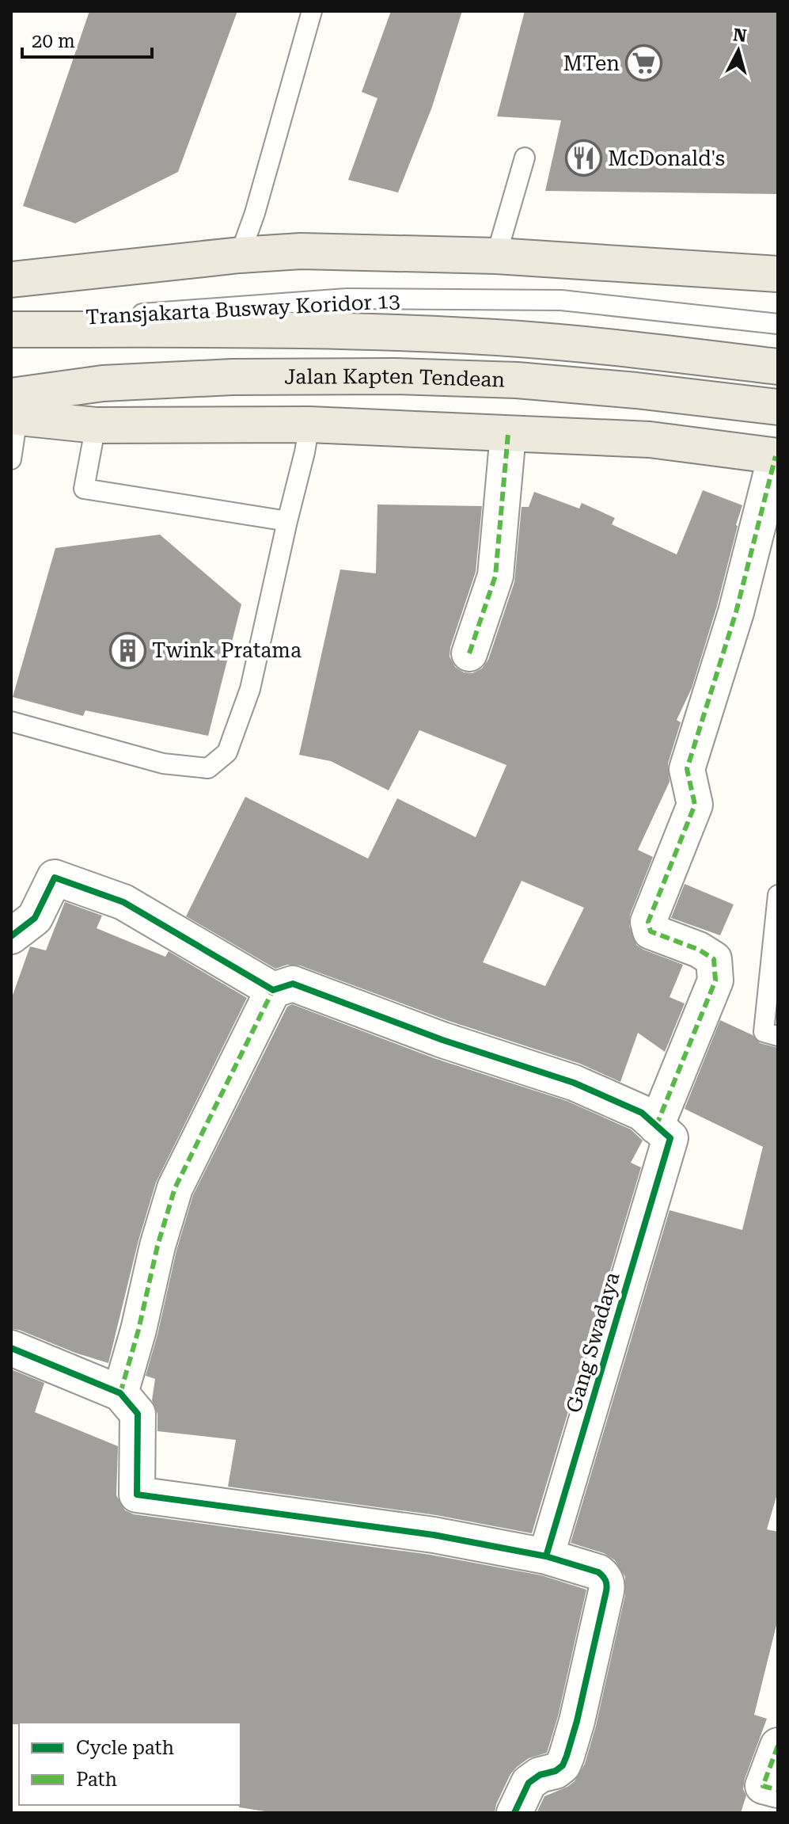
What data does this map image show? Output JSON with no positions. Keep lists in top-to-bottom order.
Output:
{
  "streets": {
    "main road": ["Jalan Kapten Tendean"],
    "street": ["Gang Swadaya"],
    "lane": ["Transjakarta Busway Koridor 13"]
  },
  "places": {
    "supermarket": ["MTen"],
    "restaurant": ["McDonald's"],
    "building": ["Twink Pratama"]
  },
  "legend": ["Cycle path", "Path"],
  "scale_bar": "20 m",
  "north": "top"
}
